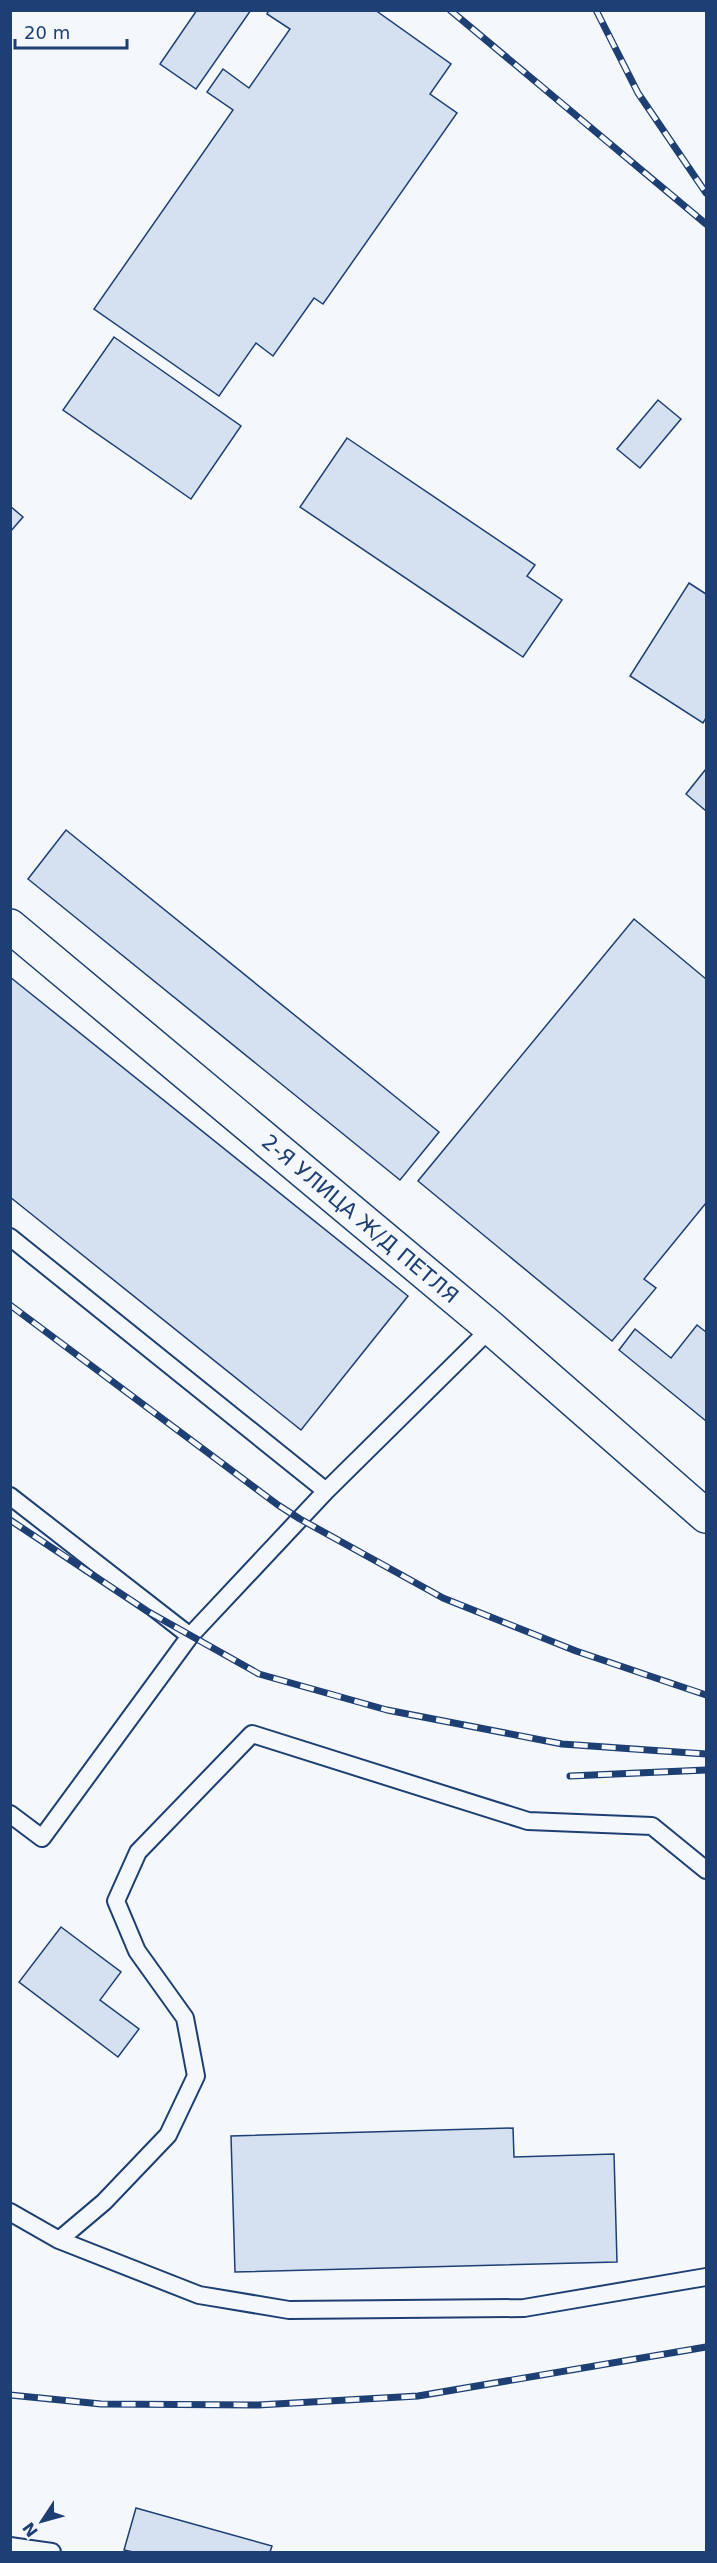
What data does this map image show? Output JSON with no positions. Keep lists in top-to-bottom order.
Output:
{
  "streets": {
    "street": ["2-Я УЛИЦА Ж/Д ПЕТЛЯ"]
  },
  "scale_bar": "20 m",
  "north": "bottom left"
}
